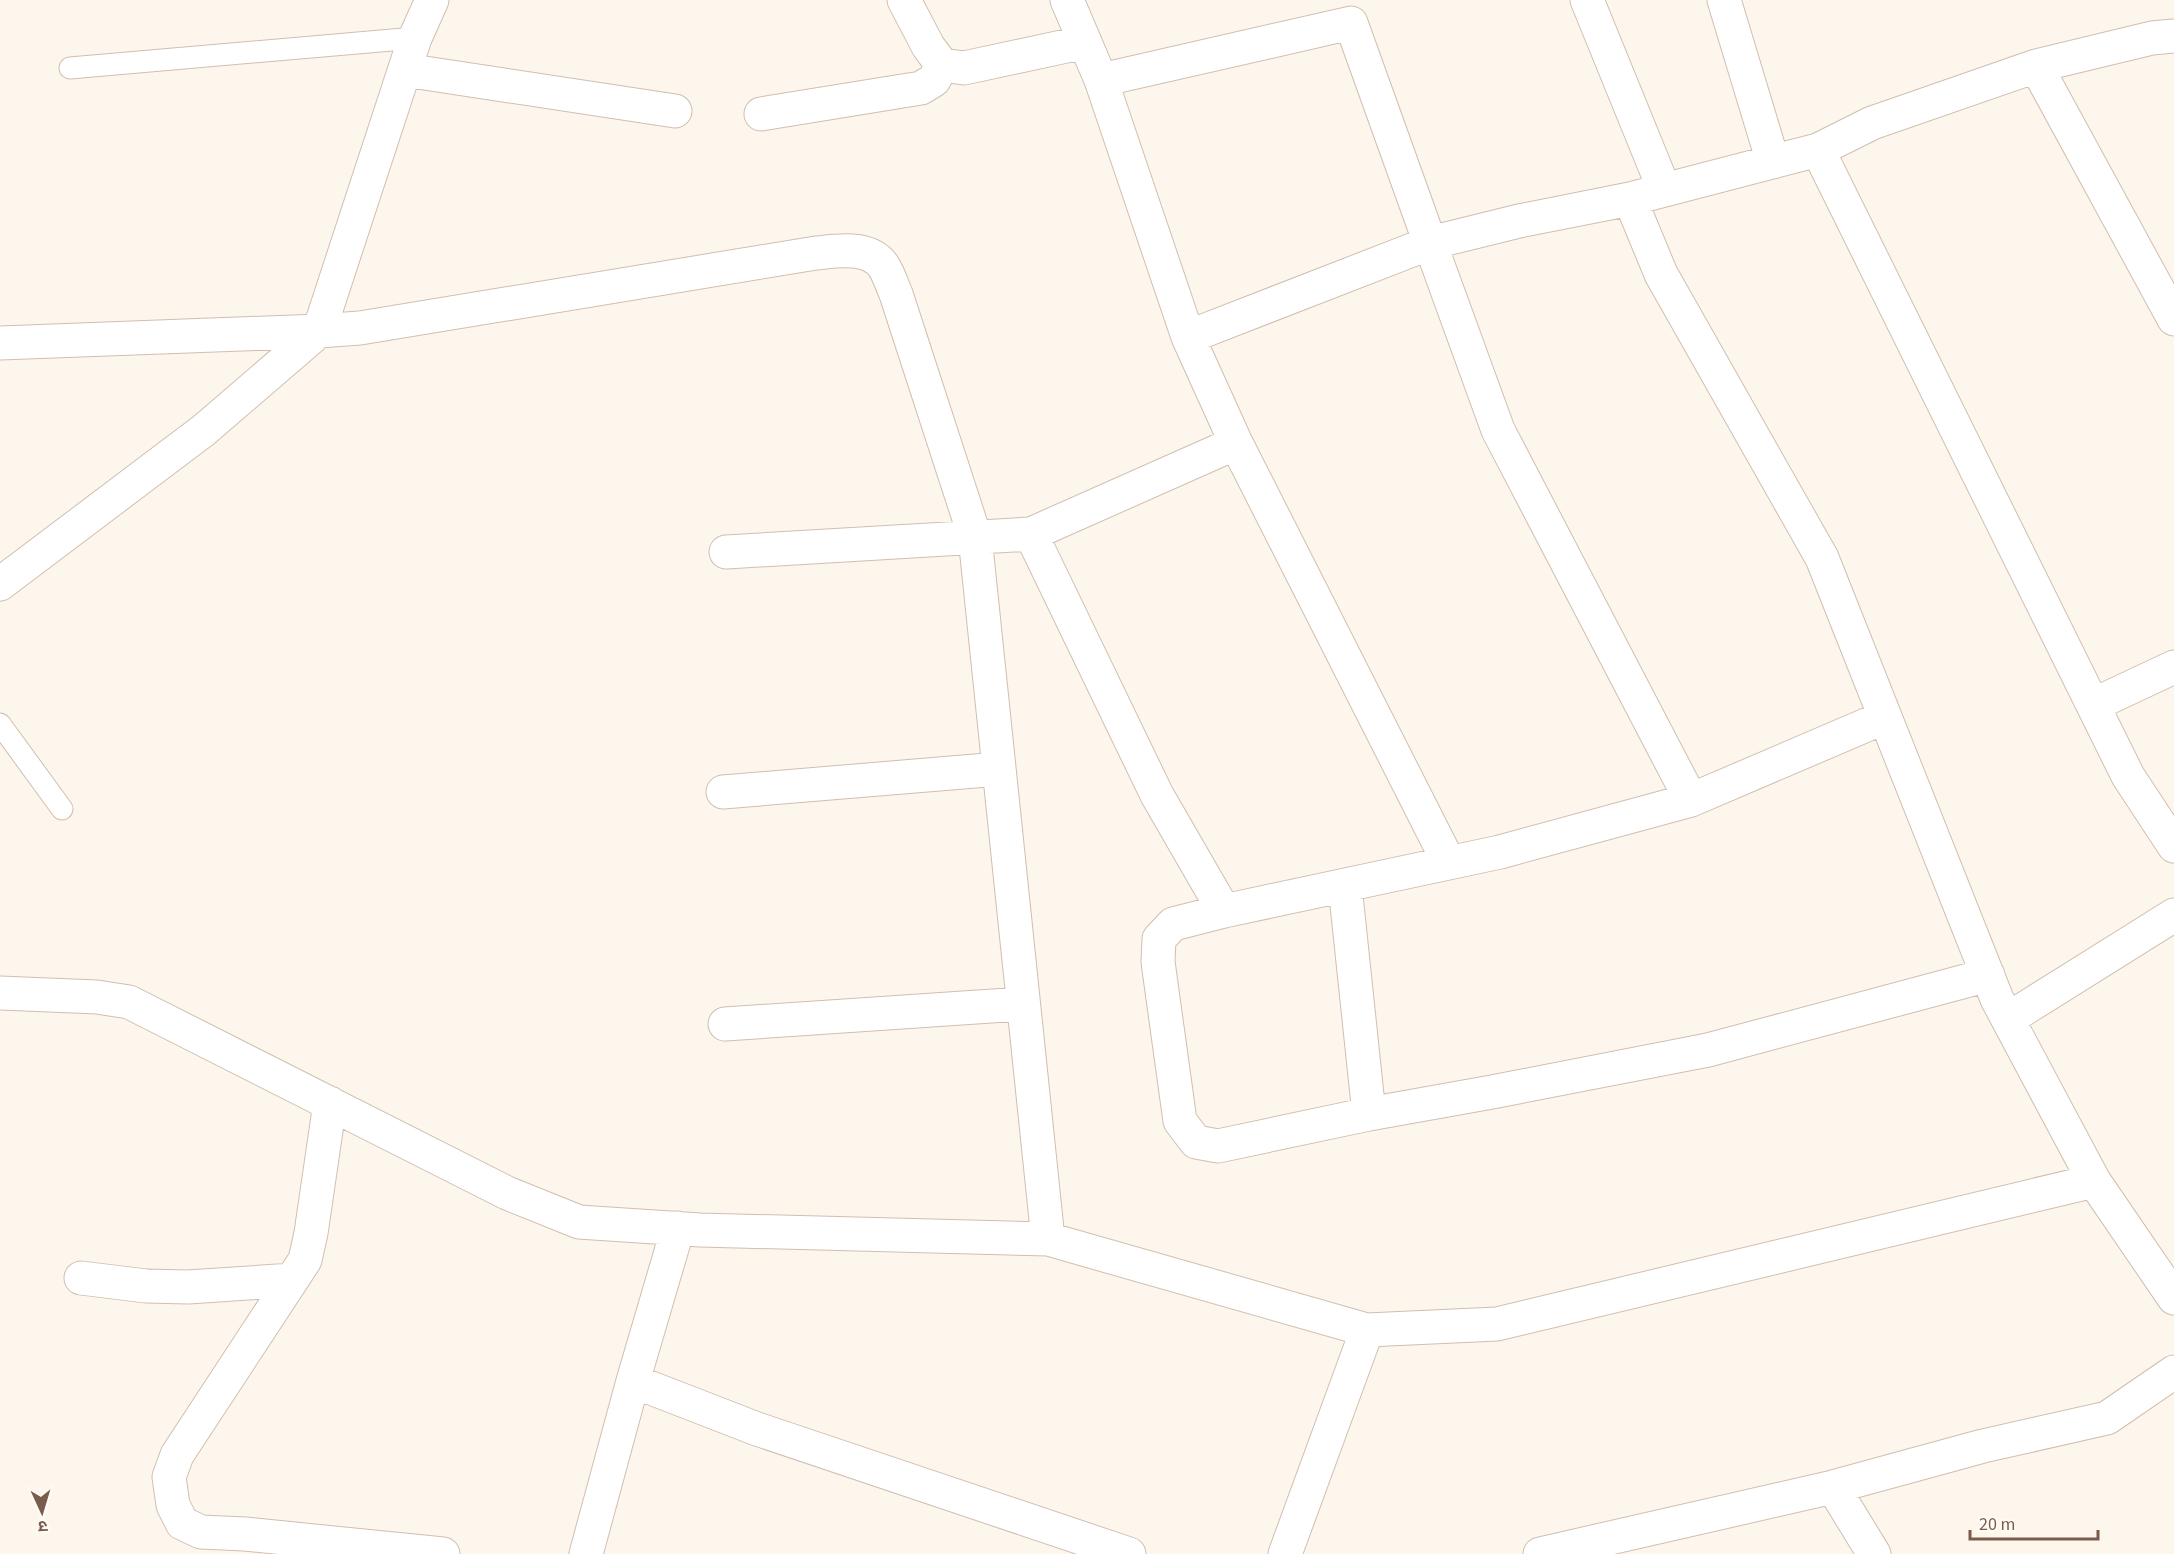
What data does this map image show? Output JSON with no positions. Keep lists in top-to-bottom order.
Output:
{
  "scale_bar": "20 m",
  "north": "bottom"
}
